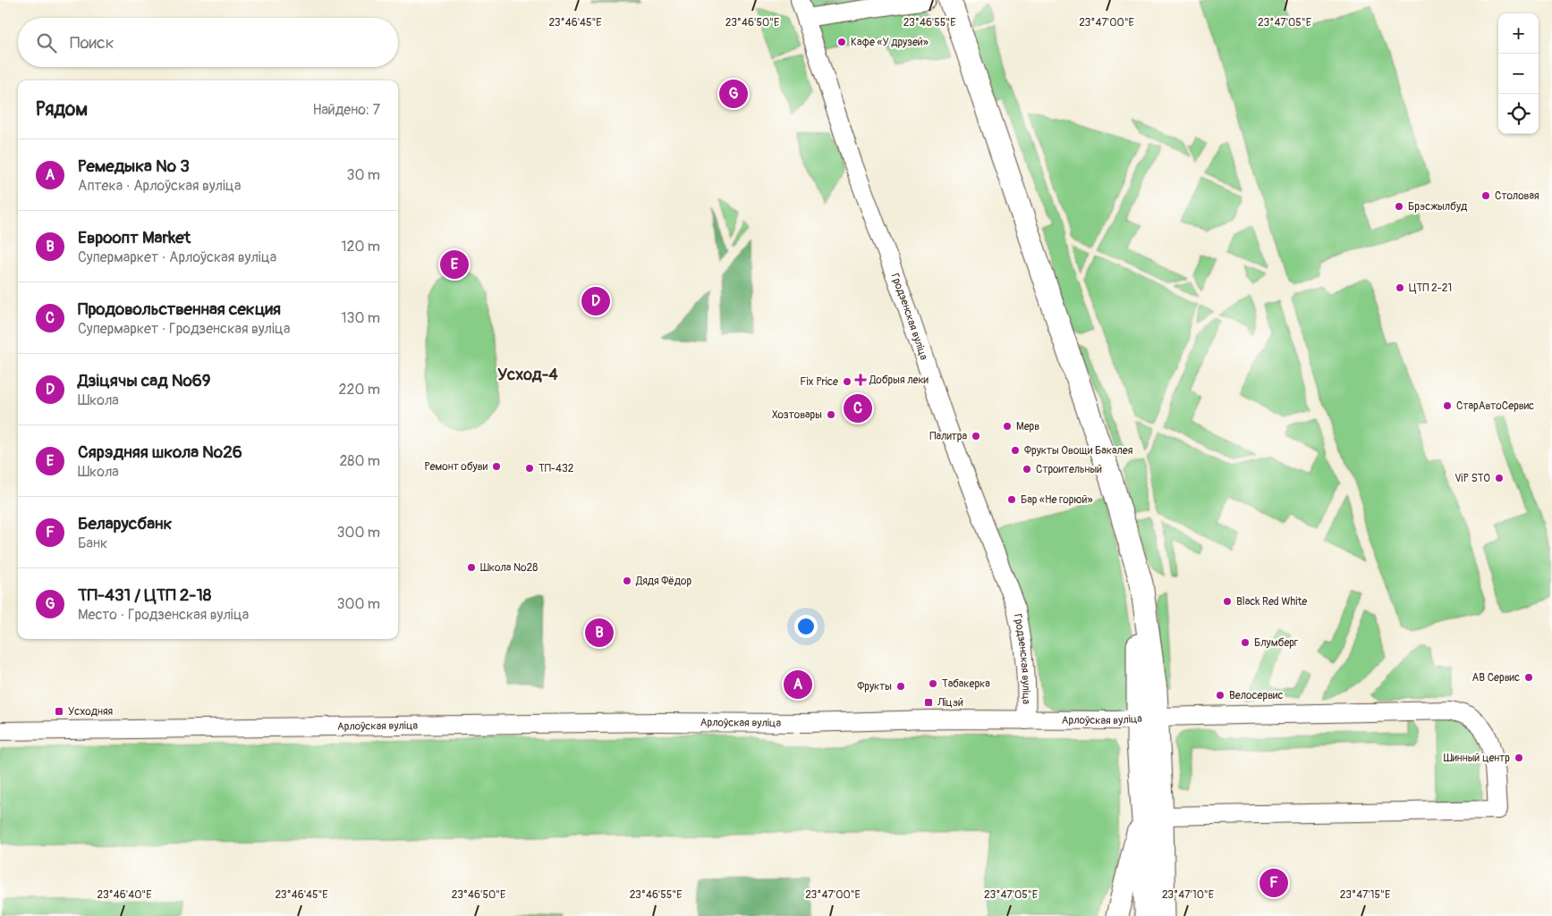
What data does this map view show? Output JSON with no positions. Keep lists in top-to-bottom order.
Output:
{
  "streets": {
    "street": ["Гродзенская вуліца", "Арлоўская вуліца"]
  },
  "crossings": [
    ["Гродзенская вуліца", "Арлоўская вуліца"]
  ],
  "districts": ["Усход-4"],
  "places": {
    "other": [
      "Кафе «У друзей»",
      "Столовая",
      "Брэсжылбуд",
      "ЦТП 2-21",
      "Fix Price",
      "СтарАвтоСервис",
      "Хозтовары",
      "Мерв",
      "Палитра",
      "Фрукты Овощи Бакалея",
      "Ремонт обуви",
      "ТП-432",
      "Строительный",
      "ViP STO",
      "Бар «Не горюй»",
      "Школа №28",
      "Дядя Фёдор",
      "Black Red White",
      "Блумберг",
      "АВ Сервис",
      "Табакерка",
      "Фрукты",
      "Велосервис",
      "Шинный центр"
    ],
    "health": ["Добрыя леки"],
    "transit": ["Ліцэй", "Усходняя"]
  },
  "page": {
    "map_buttons": ["+", "−"],
    "search": "Поиск",
    "pins": [
      "G",
      "E",
      "D",
      "C",
      "B",
      "A",
      "F"
    ],
    "heading": ["Рядом", "Найдено: 7"],
    "list": [
      {
        "mark": "A",
        "name": "Ремедыка № 3",
        "note": "Аптека · Арлоўская вуліца",
        "value": "30 m"
      },
      {
        "mark": "B",
        "name": "Евроопт Market",
        "note": "Супермаркет · Арлоўская вуліца",
        "value": "120 m"
      },
      {
        "mark": "C",
        "name": "Продовольственная секция",
        "note": "Супермаркет · Гродзенская вуліца",
        "value": "130 m"
      },
      {
        "mark": "D",
        "name": "Дзіцячы сад №69",
        "note": "Школа",
        "value": "220 m"
      },
      {
        "mark": "E",
        "name": "Сярэдняя школа №26",
        "note": "Школа",
        "value": "280 m"
      },
      {
        "mark": "F",
        "name": "Беларусбанк",
        "note": "Банк",
        "value": "300 m"
      },
      {
        "mark": "G",
        "name": "ТП-431 / ЦТП 2-18",
        "note": "Место · Гродзенская вуліца",
        "value": "300 m"
      }
    ]
  },
  "coordinates": [
    "23°46'45\"E",
    "23°46'50\"E",
    "23°46'55\"E",
    "23°47'00\"E",
    "23°47'05\"E",
    "23°46'40\"E",
    "23°47'10\"E",
    "23°47'15\"E"
  ]
}
